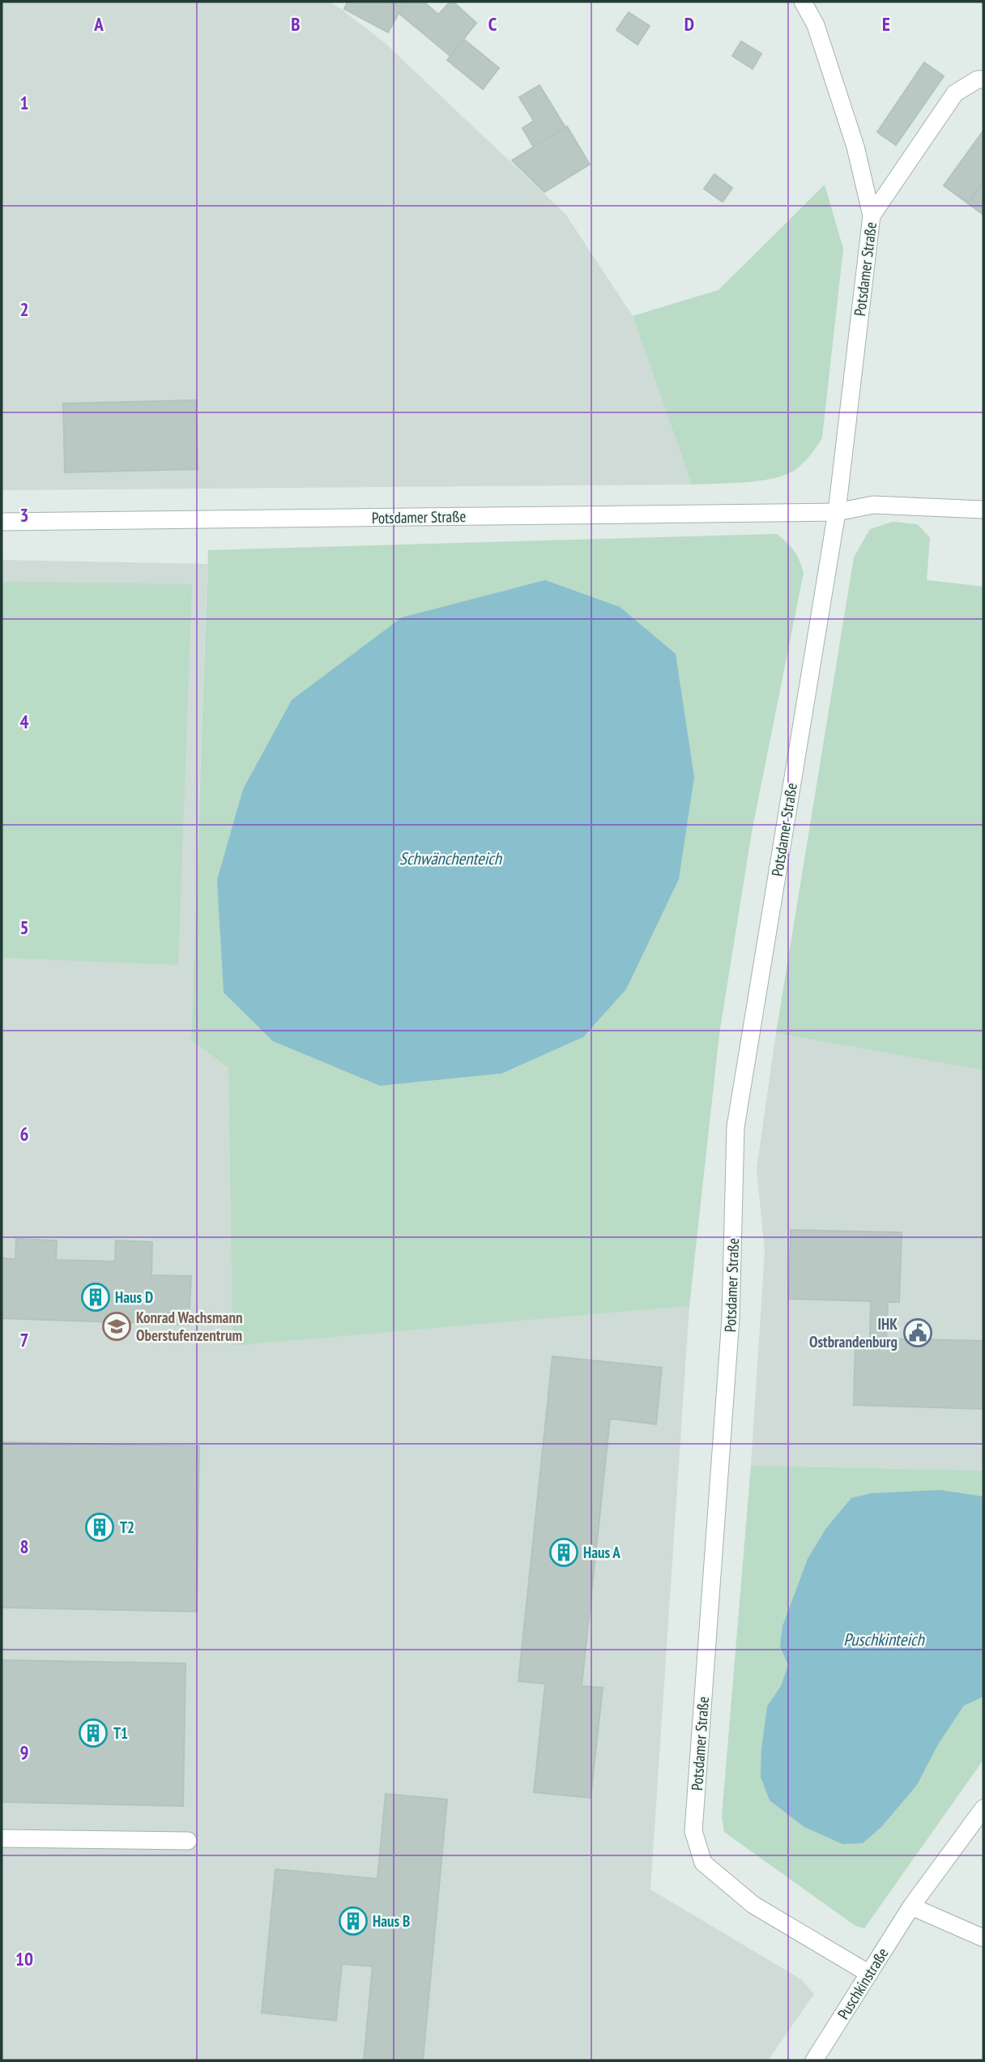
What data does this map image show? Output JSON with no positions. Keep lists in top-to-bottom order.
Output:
{
  "streets": {
    "street": ["Potsdamer Straße", "Puschkinstraße"]
  },
  "crossings": [
    ["Potsdamer Straße", "Puschkinstraße"]
  ],
  "water": ["Schwänchenteich", "Puschkinteich"],
  "places": {
    "building": [
      "Haus D",
      "T2",
      "Haus A",
      "T1",
      "Haus B"
    ],
    "school or university": ["Konrad Wachsmann Oberstufenzentrum"],
    "public building": ["IHK Ostbrandenburg"]
  },
  "grid": {
    "columns": [
      "A",
      "B",
      "C",
      "D",
      "E"
    ],
    "rows": [
      "1",
      "2",
      "3",
      "4",
      "5",
      "6",
      "7",
      "8",
      "9",
      "10"
    ]
  }
}
